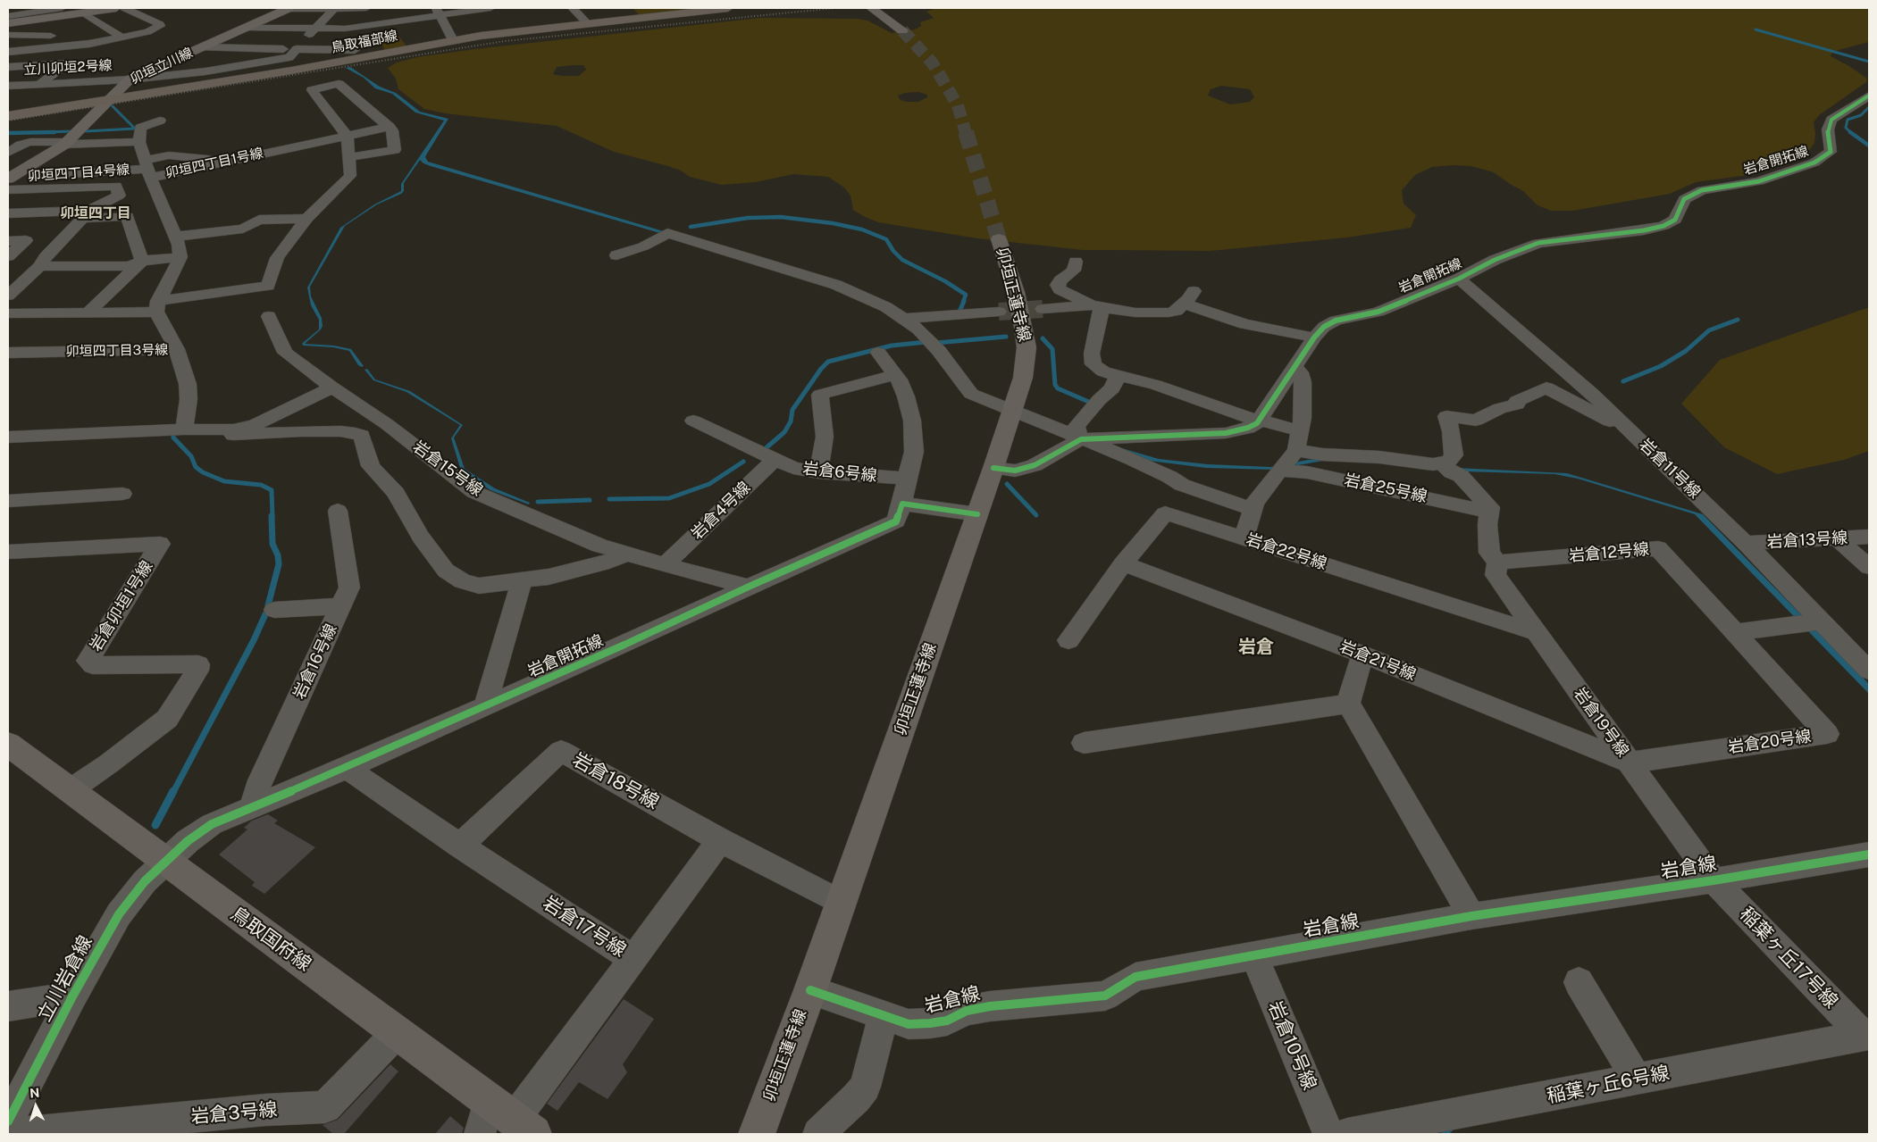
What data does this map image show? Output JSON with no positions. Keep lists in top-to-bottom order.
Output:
{
  "streets": {
    "main road": [
      "鳥取福部線",
      "卯垣立川線",
      "卯垣正蓮寺線",
      "鳥取国府線"
    ],
    "street": [
      "立川卯垣2号線",
      "岩倉開拓線",
      "卯垣四丁目1号線",
      "卯垣四丁目4号線",
      "卯垣四丁目3号線",
      "岩倉15号線",
      "岩倉11号線",
      "岩倉6号線",
      "岩倉25号線",
      "岩倉4号線",
      "岩倉13号線",
      "岩倉22号線",
      "岩倉12号線",
      "岩倉卯垣1号線",
      "岩倉21号線",
      "岩倉16号線",
      "岩倉19号線",
      "岩倉20号線",
      "岩倉18号線",
      "岩倉線",
      "岩倉17号線",
      "稲葉ヶ丘17号線",
      "立川岩倉線",
      "岩倉10号線",
      "稲葉ヶ丘6号線",
      "岩倉3号線"
    ]
  },
  "crossings": [
    ["鳥取福部線", "卯垣立川線"],
    ["卯垣立川線", "立川卯垣2号線"],
    ["卯垣立川線", "卯垣四丁目4号線"],
    ["岩倉開拓線", "岩倉11号線"],
    ["岩倉開拓線", "岩倉6号線"],
    ["岩倉開拓線", "岩倉16号線"],
    ["岩倉開拓線", "岩倉17号線"],
    ["岩倉開拓線", "鳥取国府線"],
    ["岩倉開拓線", "立川岩倉線"],
    ["卯垣四丁目1号線", "卯垣四丁目4号線"],
    ["卯垣正蓮寺線", "岩倉線"],
    ["岩倉15号線", "岩倉4号線"],
    ["岩倉11号線", "岩倉13号線"],
    ["岩倉6号線", "岩倉4号線"],
    ["岩倉22号線", "岩倉21号線"],
    ["岩倉22号線", "岩倉19号線"],
    ["岩倉12号線", "岩倉19号線"],
    ["岩倉12号線", "岩倉20号線"],
    ["岩倉卯垣1号線", "鳥取国府線"],
    ["岩倉21号線", "岩倉19号線"],
    ["岩倉21号線", "岩倉20号線"],
    ["岩倉19号線", "岩倉20号線"],
    ["岩倉19号線", "岩倉線"],
    ["岩倉19号線", "稲葉ヶ丘17号線"],
    ["岩倉18号線", "岩倉17号線"],
    ["岩倉線", "稲葉ヶ丘17号線"],
    ["岩倉線", "岩倉10号線"],
    ["鳥取国府線", "立川岩倉線"],
    ["鳥取国府線", "岩倉3号線"],
    ["稲葉ヶ丘17号線", "稲葉ヶ丘6号線"]
  ],
  "districts": ["卯垣四丁目", "岩倉"],
  "north": "top"
}
